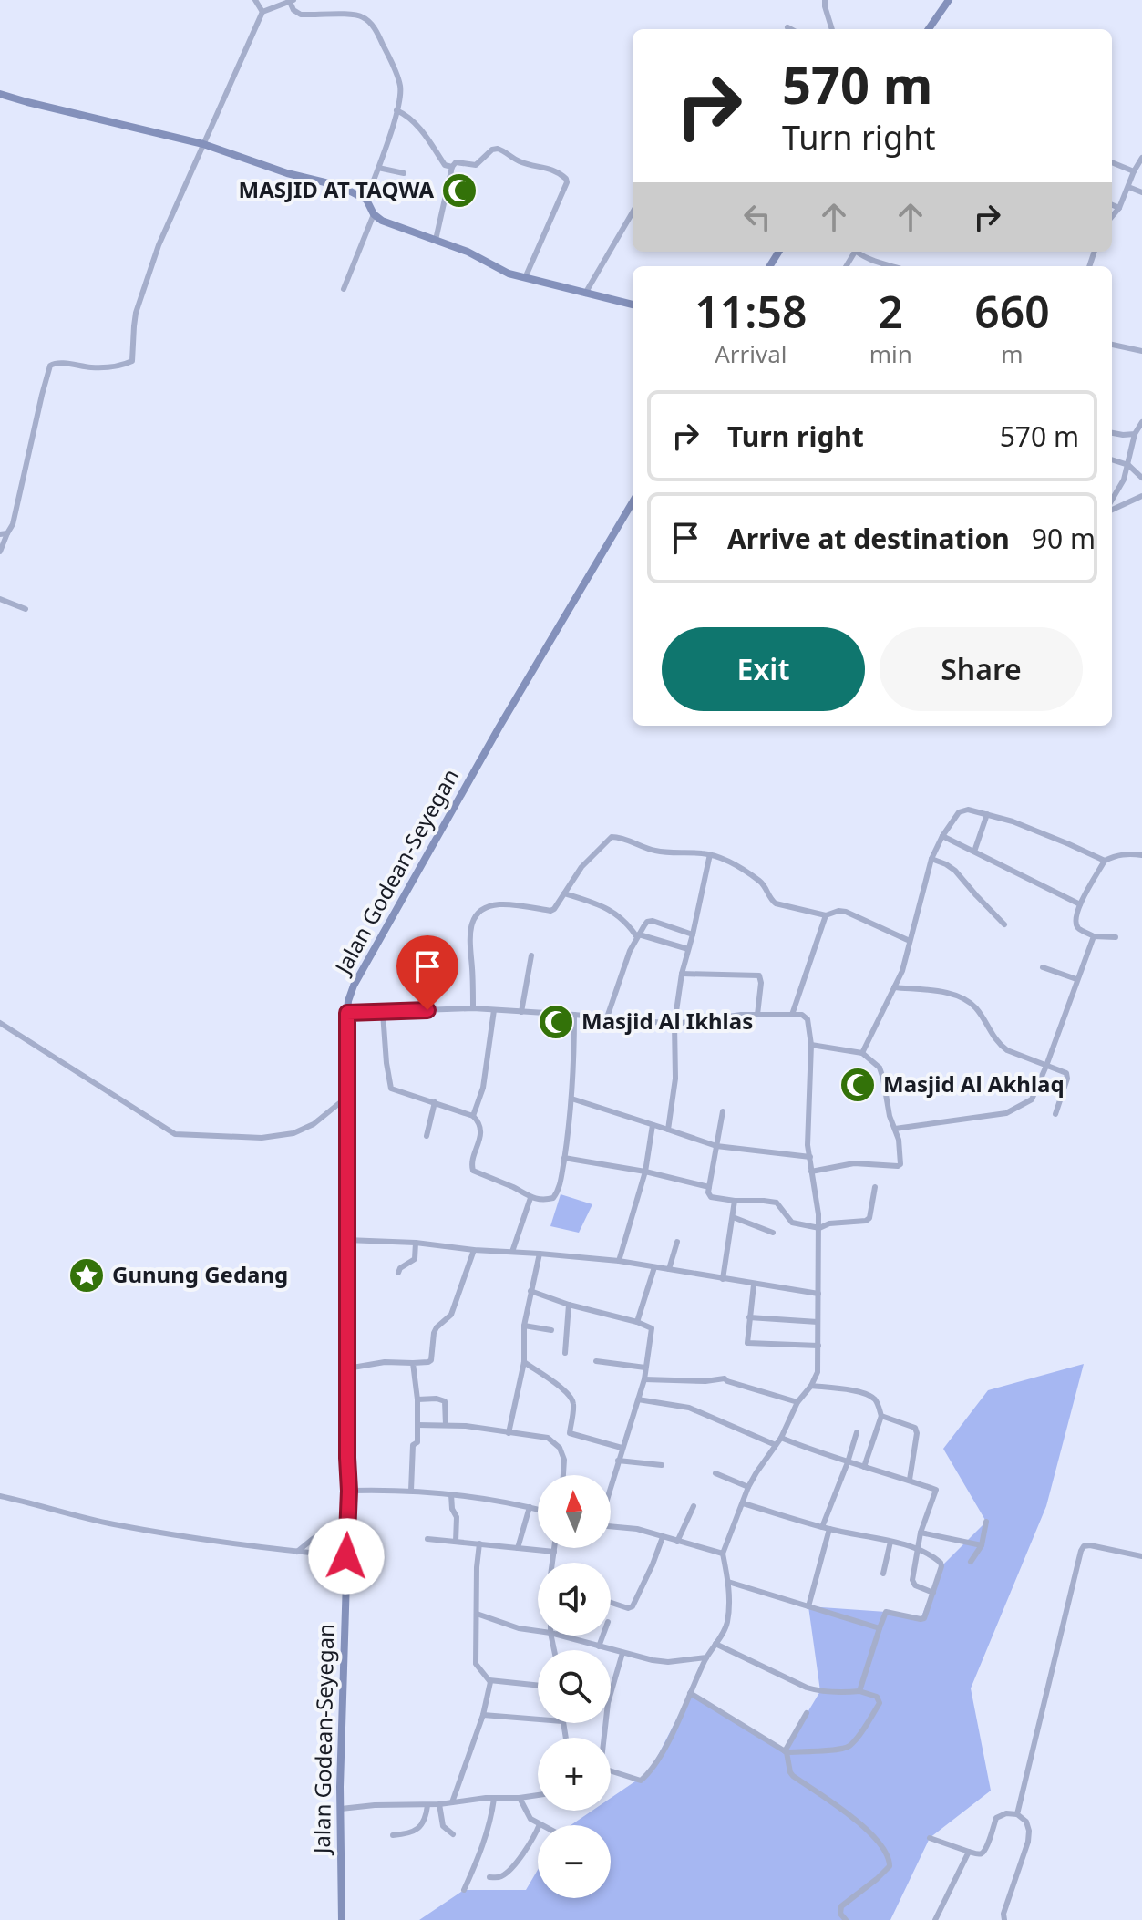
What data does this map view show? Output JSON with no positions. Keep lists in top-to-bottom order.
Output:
{
  "streets": {
    "main road": ["Jalan Godean-Seyegan"]
  },
  "places": {
    "mosque": ["MASJID AT TAQWA", "Masjid Al Ikhlas", "Masjid Al Akhlaq"],
    "place": ["Gunung Gedang"]
  },
  "north": "top",
  "page": {
    "turn": ["570 m", "Turn right"],
    "eta": [
      "11:58",
      "Arrival",
      "2",
      "min",
      "660",
      "m"
    ],
    "list": [
      {
        "name": "Turn right",
        "value": "570 m"
      },
      {
        "name": "Arrive at destination",
        "value": "90 m"
      }
    ],
    "buttons": ["Exit", "Share"],
    "map_buttons": ["+", "−"]
  }
}
